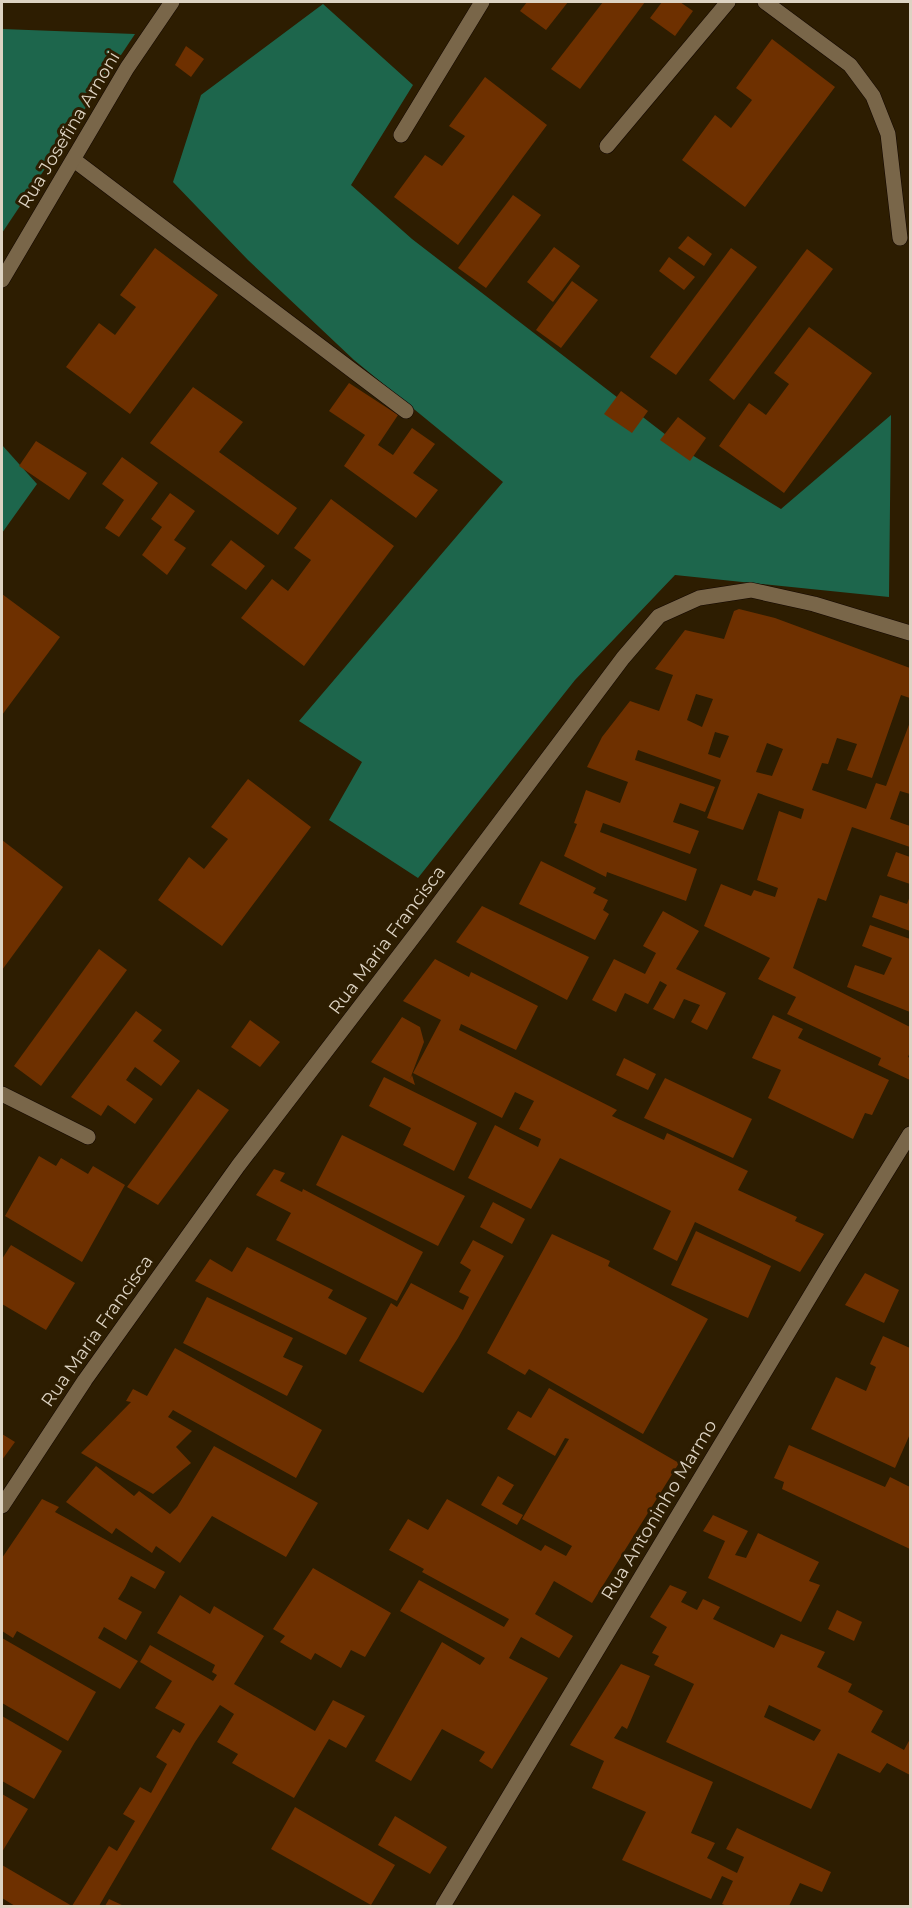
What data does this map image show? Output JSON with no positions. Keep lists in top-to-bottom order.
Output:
{
  "streets": {
    "street": ["Rua Josefina Arnoni", "Rua Maria Francisca", "Rua Antoninho Marmo"]
  }
}
